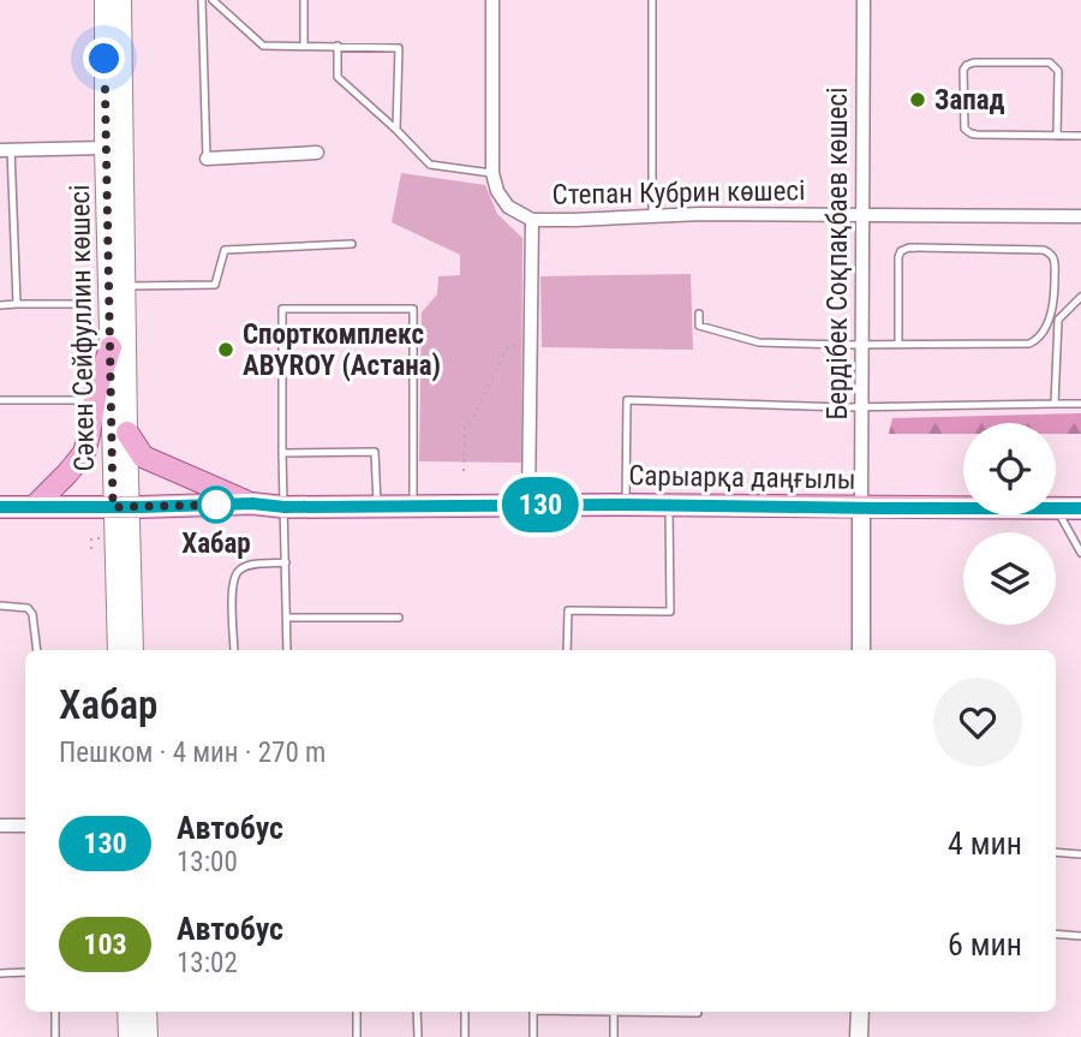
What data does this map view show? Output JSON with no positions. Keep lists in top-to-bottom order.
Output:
{
  "streets": {
    "main road": ["Сәкен Сейфуллин көшесі", "Сарыарқа даңғылы"],
    "street": ["Степан Кубрин көшесі", "Бердібек Соқпақбаев көшесі"]
  },
  "crossings": [
    ["Степан Кубрин көшесі", "Бердібек Соқпақбаев көшесі"],
    ["Бердібек Соқпақбаев көшесі", "Сарыарқа даңғылы"],
    ["Сәкен Сейфуллин көшесі", "Сарыарқа даңғылы"]
  ],
  "places": ["Запад", "Спорткомплекс ABYROY (Астана)", "Хабар"],
  "lines": ["bus line 130"],
  "page": {
    "on_map": "130",
    "heading": ["Хабар", "Пешком · 4 мин · 270 m"],
    "list": [
      {
        "mark": "130",
        "name": "Автобус",
        "note": "13:00",
        "value": "4 мин"
      },
      {
        "mark": "103",
        "name": "Автобус",
        "note": "13:02",
        "value": "6 мин"
      }
    ]
  }
}
